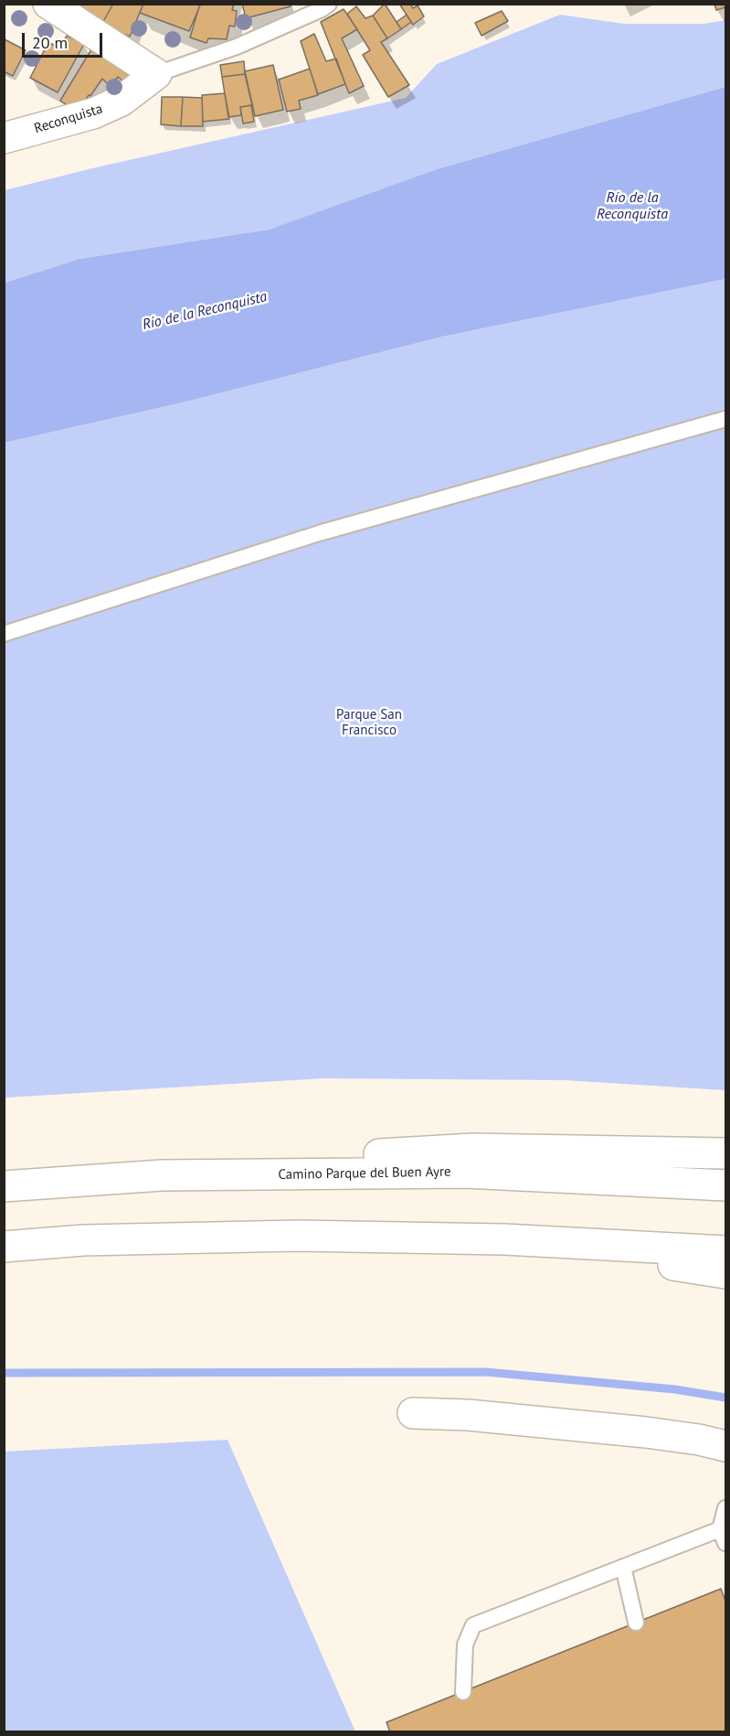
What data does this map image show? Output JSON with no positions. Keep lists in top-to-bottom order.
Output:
{
  "streets": {
    "main road": ["Reconquista", "Camino Parque del Buen Ayre"]
  },
  "water": ["Río de la Reconquista"],
  "parks": ["Parque San Francisco"],
  "scale_bar": "20 m"
}
